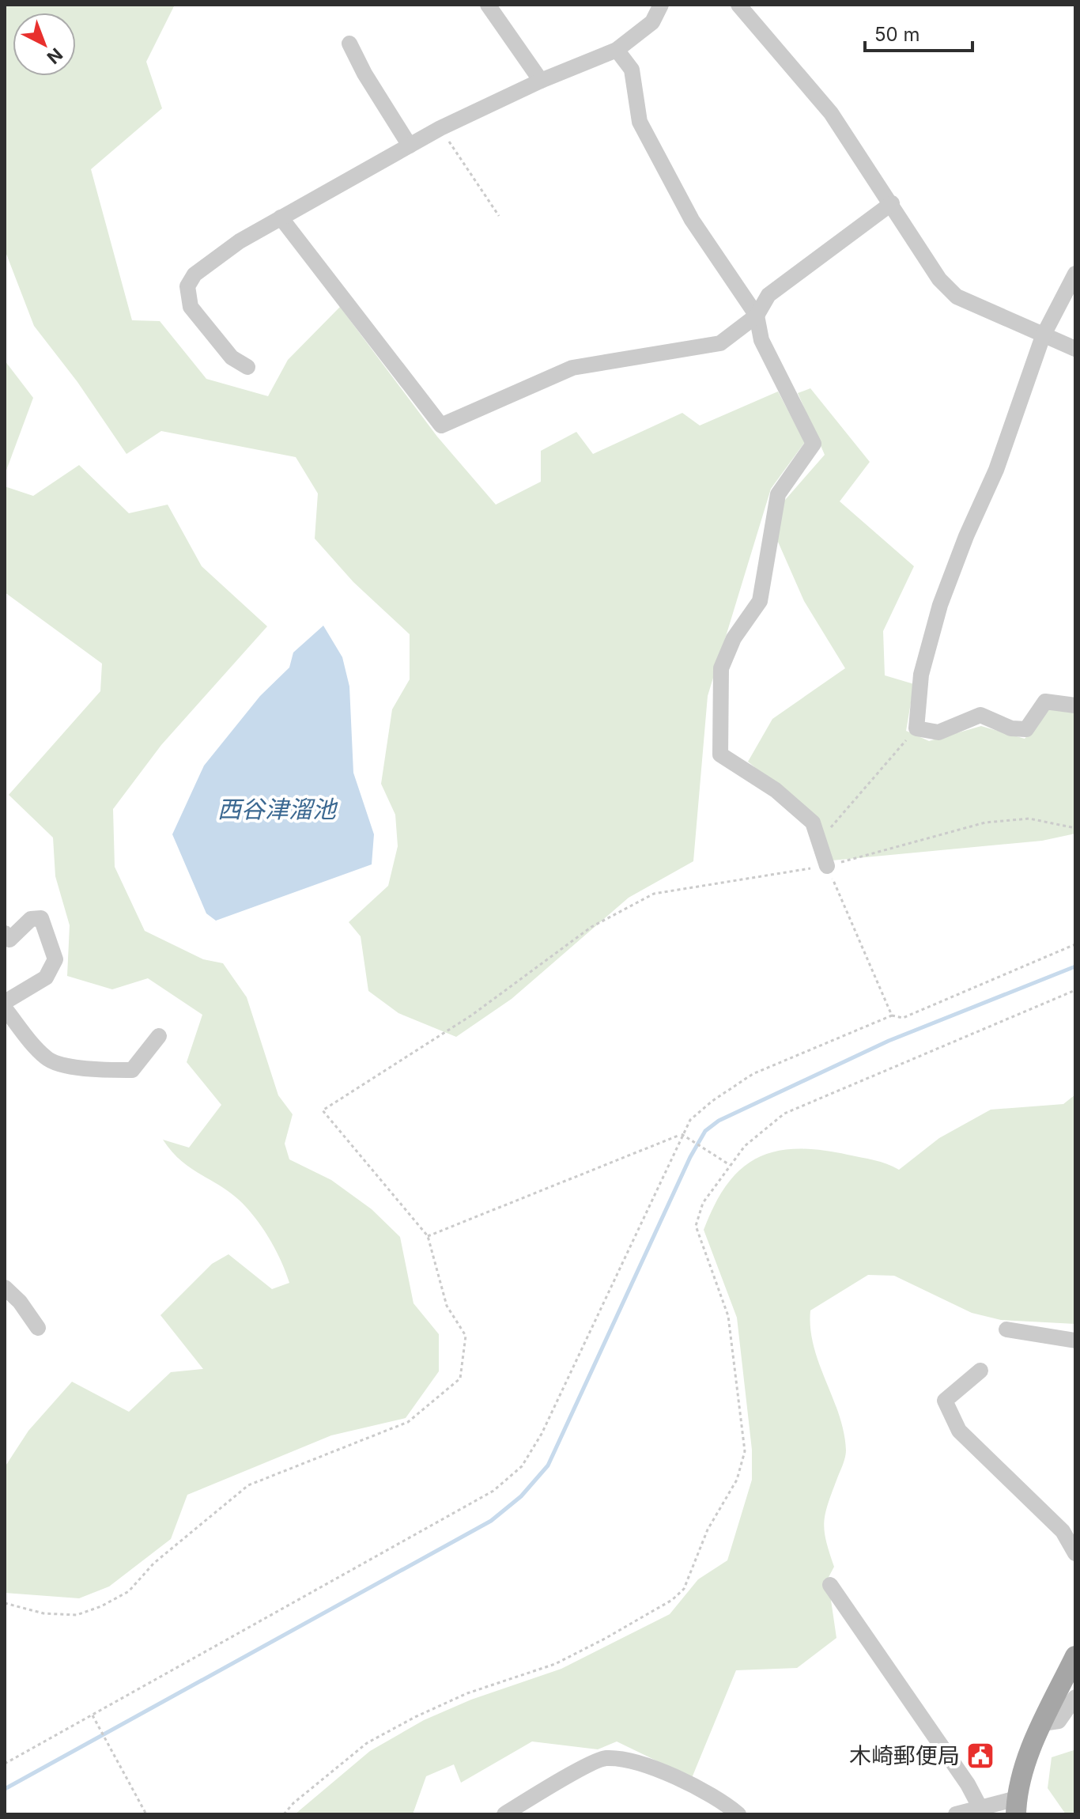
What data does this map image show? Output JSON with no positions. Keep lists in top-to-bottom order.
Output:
{
  "water": ["西谷津溜池"],
  "places": {
    "public building": ["木崎郵便局"]
  },
  "scale_bar": "50 m",
  "north": "bottom right"
}
